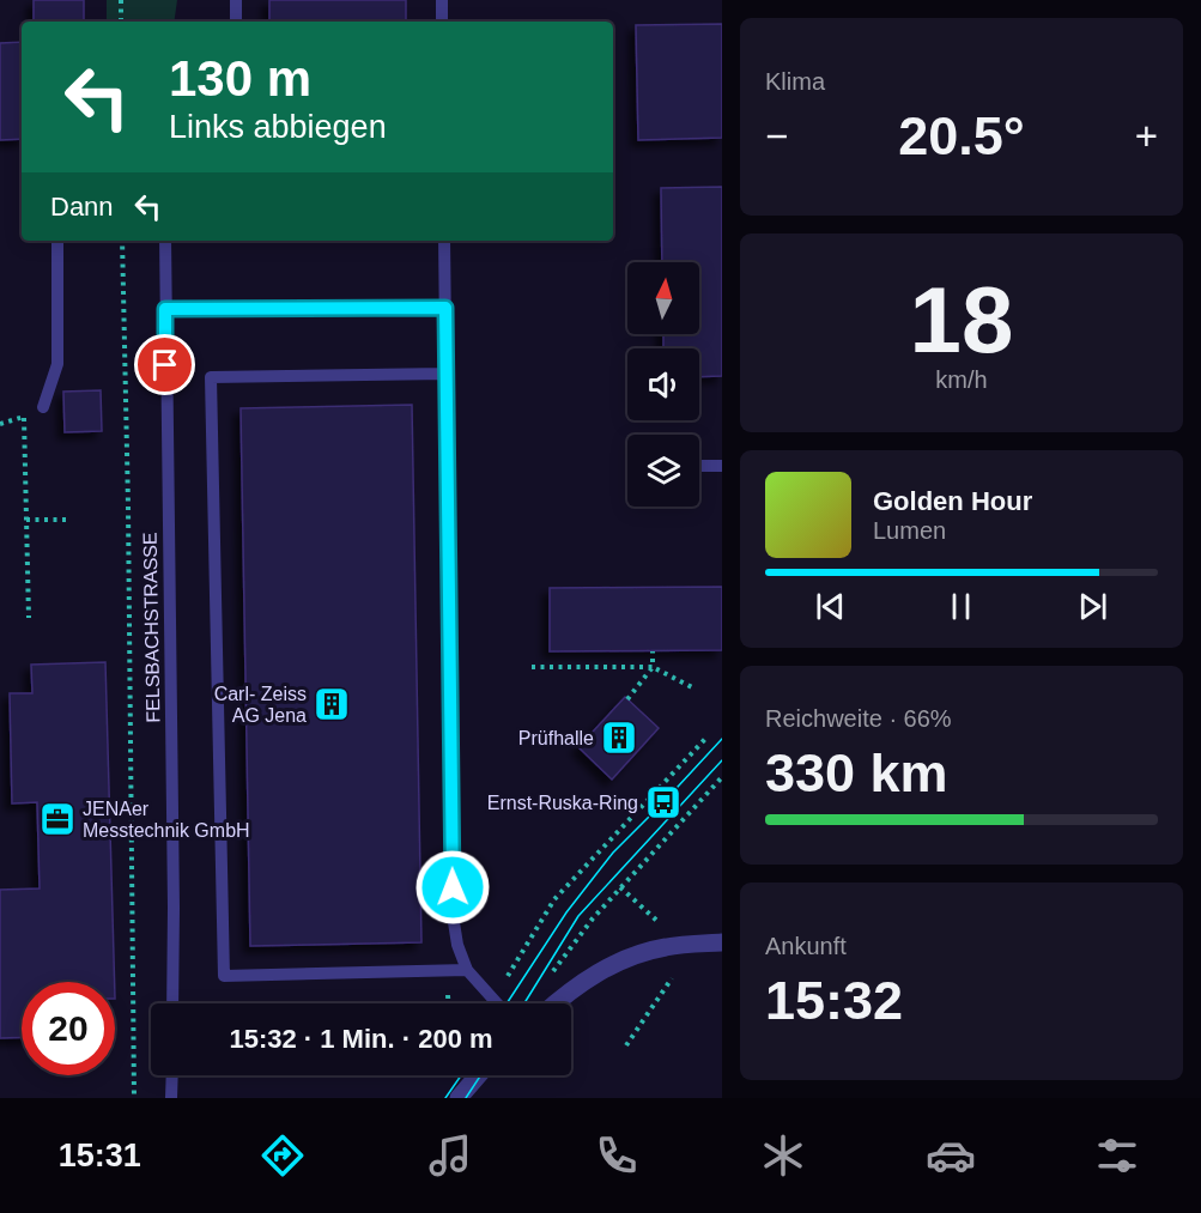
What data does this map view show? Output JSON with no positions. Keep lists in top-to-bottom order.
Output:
{
  "streets": {
    "lane": ["FELSBACHSTRASSE"]
  },
  "places": {
    "building": ["Carl- Zeiss AG Jena", "Prüfhalle"],
    "bus stop": ["Ernst-Ruska-Ring"],
    "office": ["JENAer Messtechnik GmbH"]
  },
  "north": "top",
  "page": {
    "tile": [
      "Klima",
      ["18", "km/h"],
      ["Reichweite · 66%", "330 km"],
      ["Ankunft", "15:32"]
    ],
    "turn": ["130 m", "Links abbiegen"],
    "heat": ["−", "20.5°", "+"],
    "then": "Dann",
    "song": ["Golden Hour", "Lumen"],
    "limit": "20",
    "trip": "15:32 · 1 Min. · 200 m",
    "tabs": "15:31"
  }
}
